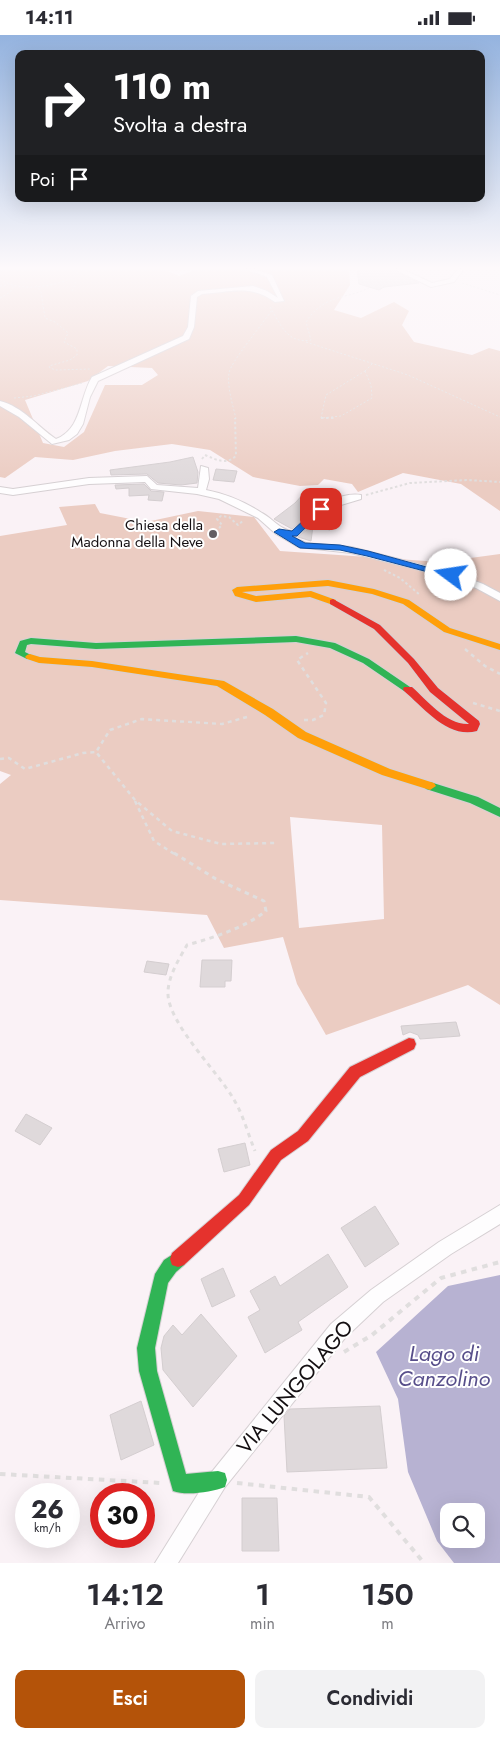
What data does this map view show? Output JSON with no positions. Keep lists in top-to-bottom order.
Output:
{
  "streets": {
    "street": ["VIA LUNGOLAGO"]
  },
  "water": ["Lago di Canzolino"],
  "places": ["Chiesa della Madonna della Neve"],
  "page": {
    "status": "14:11",
    "turn": ["110 m", "Svolta a destra"],
    "then": "Poi",
    "speed": "26 km/h",
    "limit": "30",
    "eta": [
      "14:12",
      "Arrivo",
      "1",
      "min",
      "150",
      "m"
    ],
    "buttons": ["Esci", "Condividi"]
  }
}
